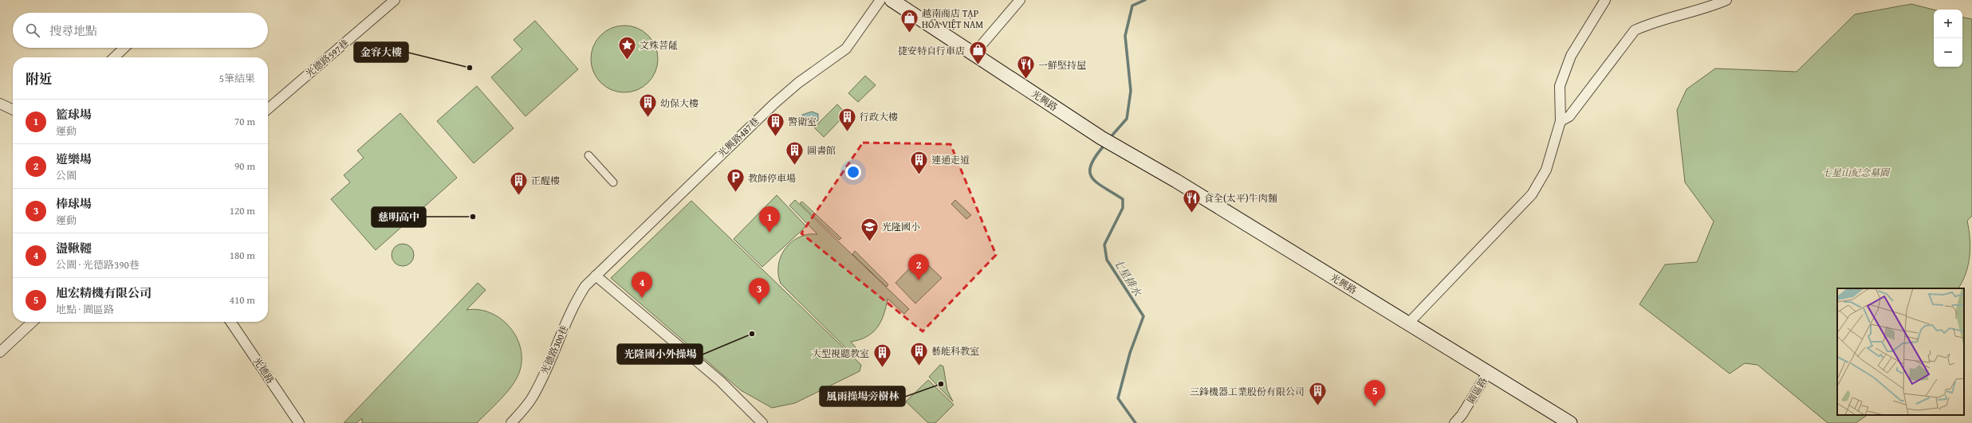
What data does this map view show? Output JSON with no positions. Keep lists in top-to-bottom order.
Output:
{
  "streets": {
    "main road": ["光興路"],
    "street": [
      "光德路597巷",
      "光興路487巷",
      "光德路300巷",
      "光德路",
      "園區路"
    ]
  },
  "crossings": [
    ["光興路", "園區路"],
    ["光興路487巷", "光德路300巷"]
  ],
  "water": ["七星排水"],
  "parks": ["七星山紀念墓園"],
  "places": {
    "shop": ["越南商店 TẠP HÓA VIỆT NAM", "捷安特自行車店"],
    "place": ["文殊菩薩"],
    "other": [
      "金容大樓",
      "慈明高中",
      "光隆國小外操場",
      "風雨操場旁樹林"
    ],
    "restaurant": ["一鮮堅持屋", "食全(太平)牛肉麵"],
    "building": [
      "幼保大樓",
      "行政大樓",
      "警衛室",
      "圖書館",
      "連通走道",
      "正醒樓",
      "藝能科教室",
      "大型視聽教室",
      "三鋒機器工業股份有限公司"
    ],
    "parking": ["教師停車場"],
    "school or university": ["光隆國小"]
  },
  "page": {
    "map_buttons": ["+", "−"],
    "search": "搜尋地點",
    "heading": ["附近", "5筆結果"],
    "list": [
      {
        "mark": "1",
        "name": "籃球場",
        "note": "運動",
        "value": "70 m"
      },
      {
        "mark": "2",
        "name": "遊樂場",
        "note": "公園",
        "value": "90 m"
      },
      {
        "mark": "3",
        "name": "棒球場",
        "note": "運動",
        "value": "120 m"
      },
      {
        "mark": "4",
        "name": "盪鞦韆",
        "note": "公園 · 光德路390巷",
        "value": "180 m"
      },
      {
        "mark": "5",
        "name": "旭宏精機有限公司",
        "note": "地點 · 園區路",
        "value": "410 m"
      }
    ],
    "pins": [
      "1",
      "2",
      "4",
      "3",
      "5"
    ]
  }
}
